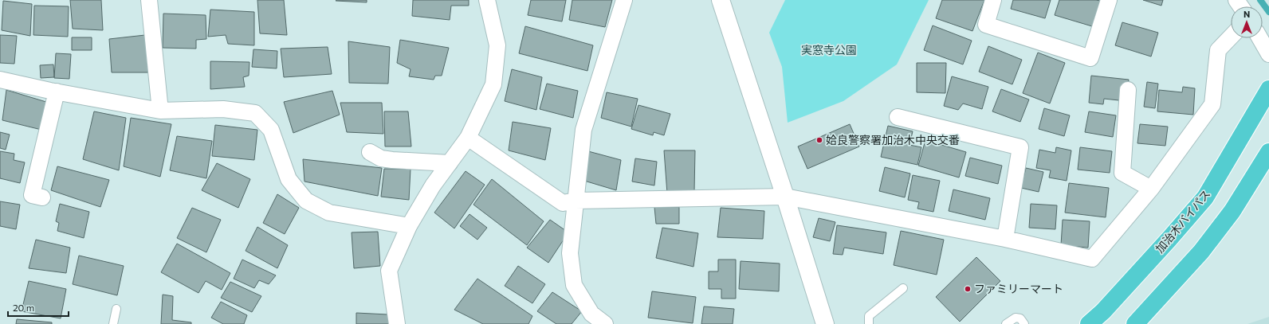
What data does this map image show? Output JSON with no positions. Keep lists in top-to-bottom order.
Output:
{
  "streets": {
    "highway": ["加治木バイパス"]
  },
  "parks": ["実窓寺公園"],
  "places": ["姶良警察署加治木中央交番", "ファミリーマート"],
  "scale_bar": "20 m",
  "north": "top"
}
